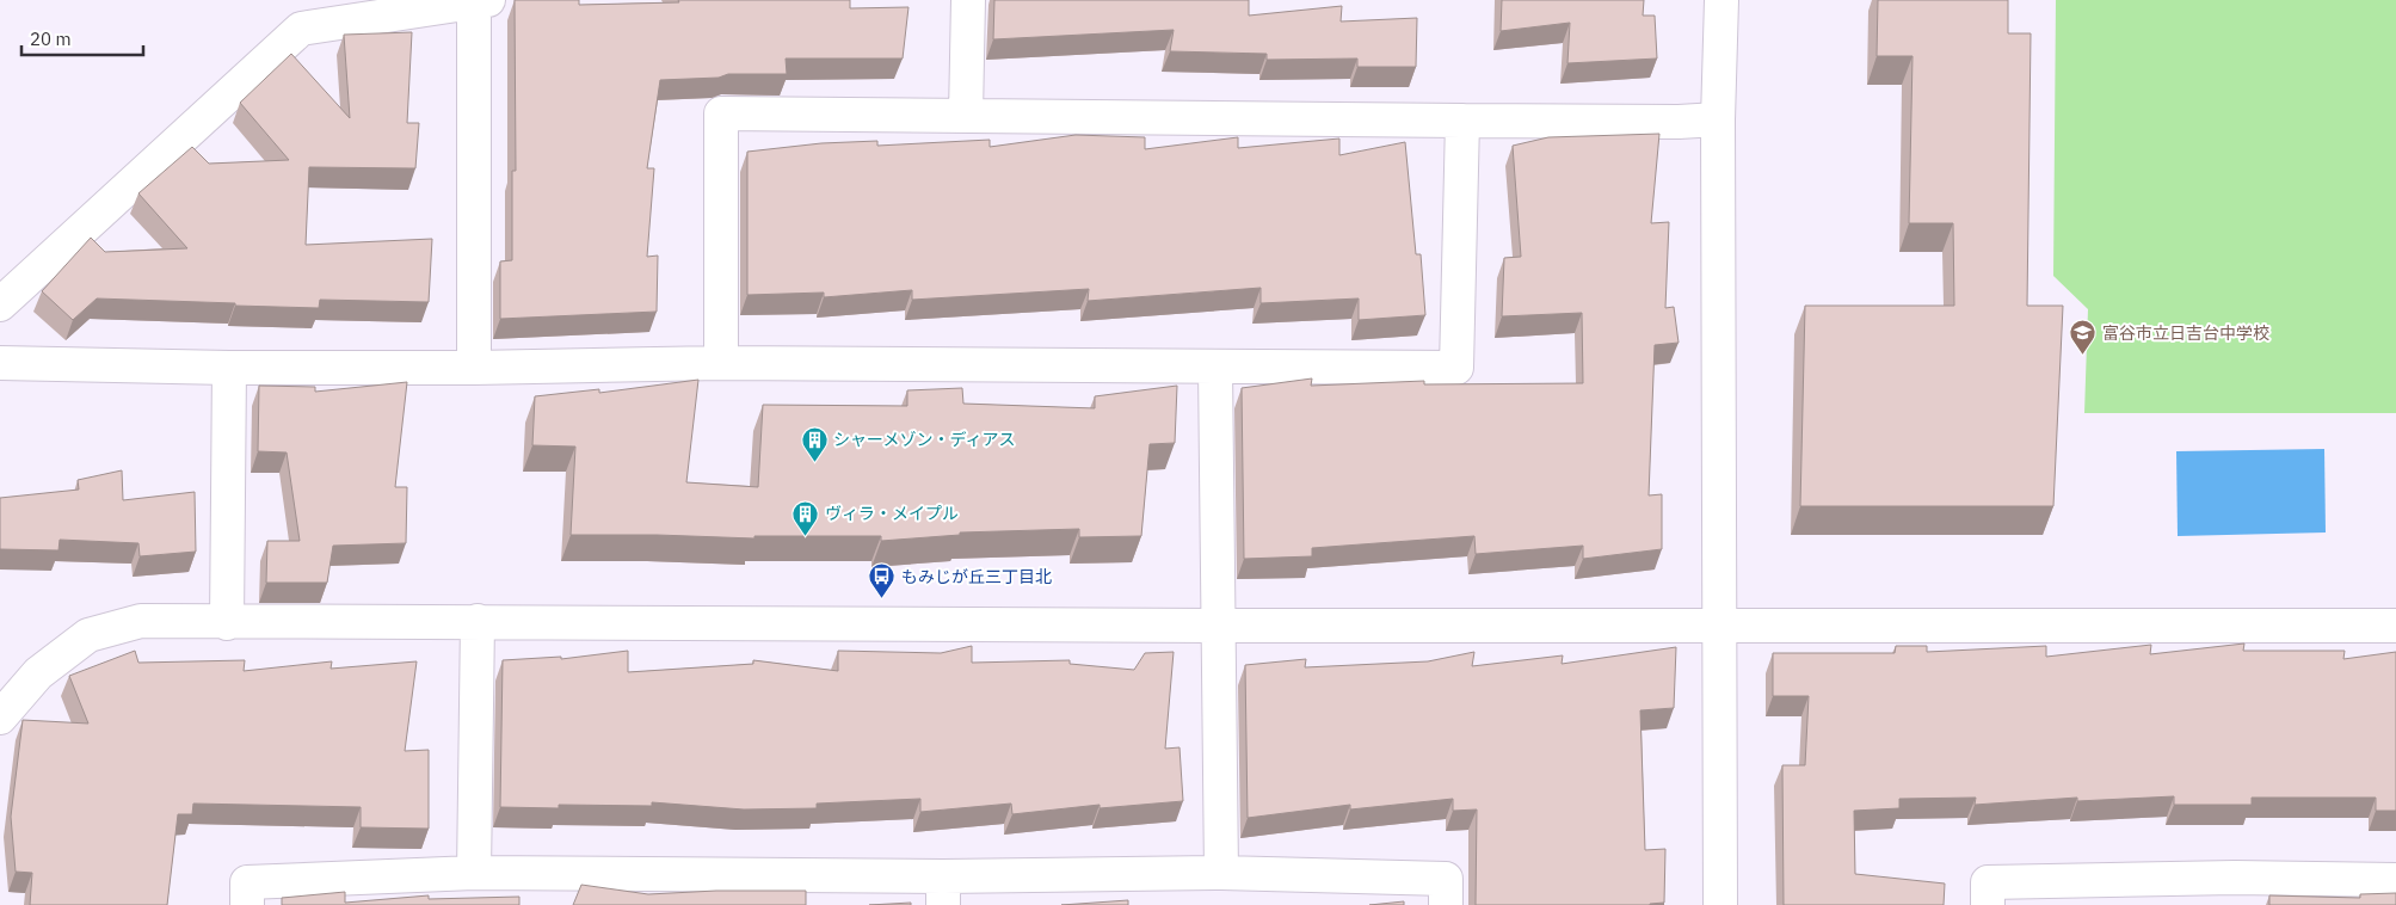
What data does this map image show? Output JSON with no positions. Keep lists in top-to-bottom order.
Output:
{
  "places": {
    "school or university": ["富谷市立日吉台中学校"],
    "building": ["シャーメゾン・ディアス", "ヴィラ・メイプル"],
    "bus stop": ["もみじが丘三丁目北"]
  },
  "scale_bar": "20 m"
}
